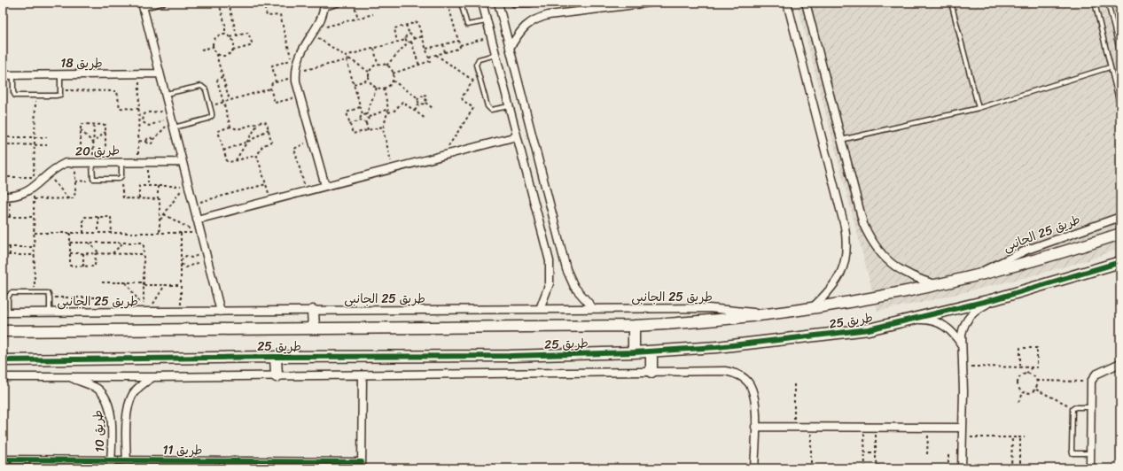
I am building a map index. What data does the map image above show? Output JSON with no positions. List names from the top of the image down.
{
  "streets": {
    "street": [
      "طريق 18",
      "طريق 20",
      "طريق 25 الجانبى",
      "طريق 25",
      "طريق 10",
      "طريق 11"
    ]
  },
  "crossings": [
    ["طريق 25 الجانبى", "طريق 25"],
    ["طريق 10", "طريق 11"]
  ]
}
